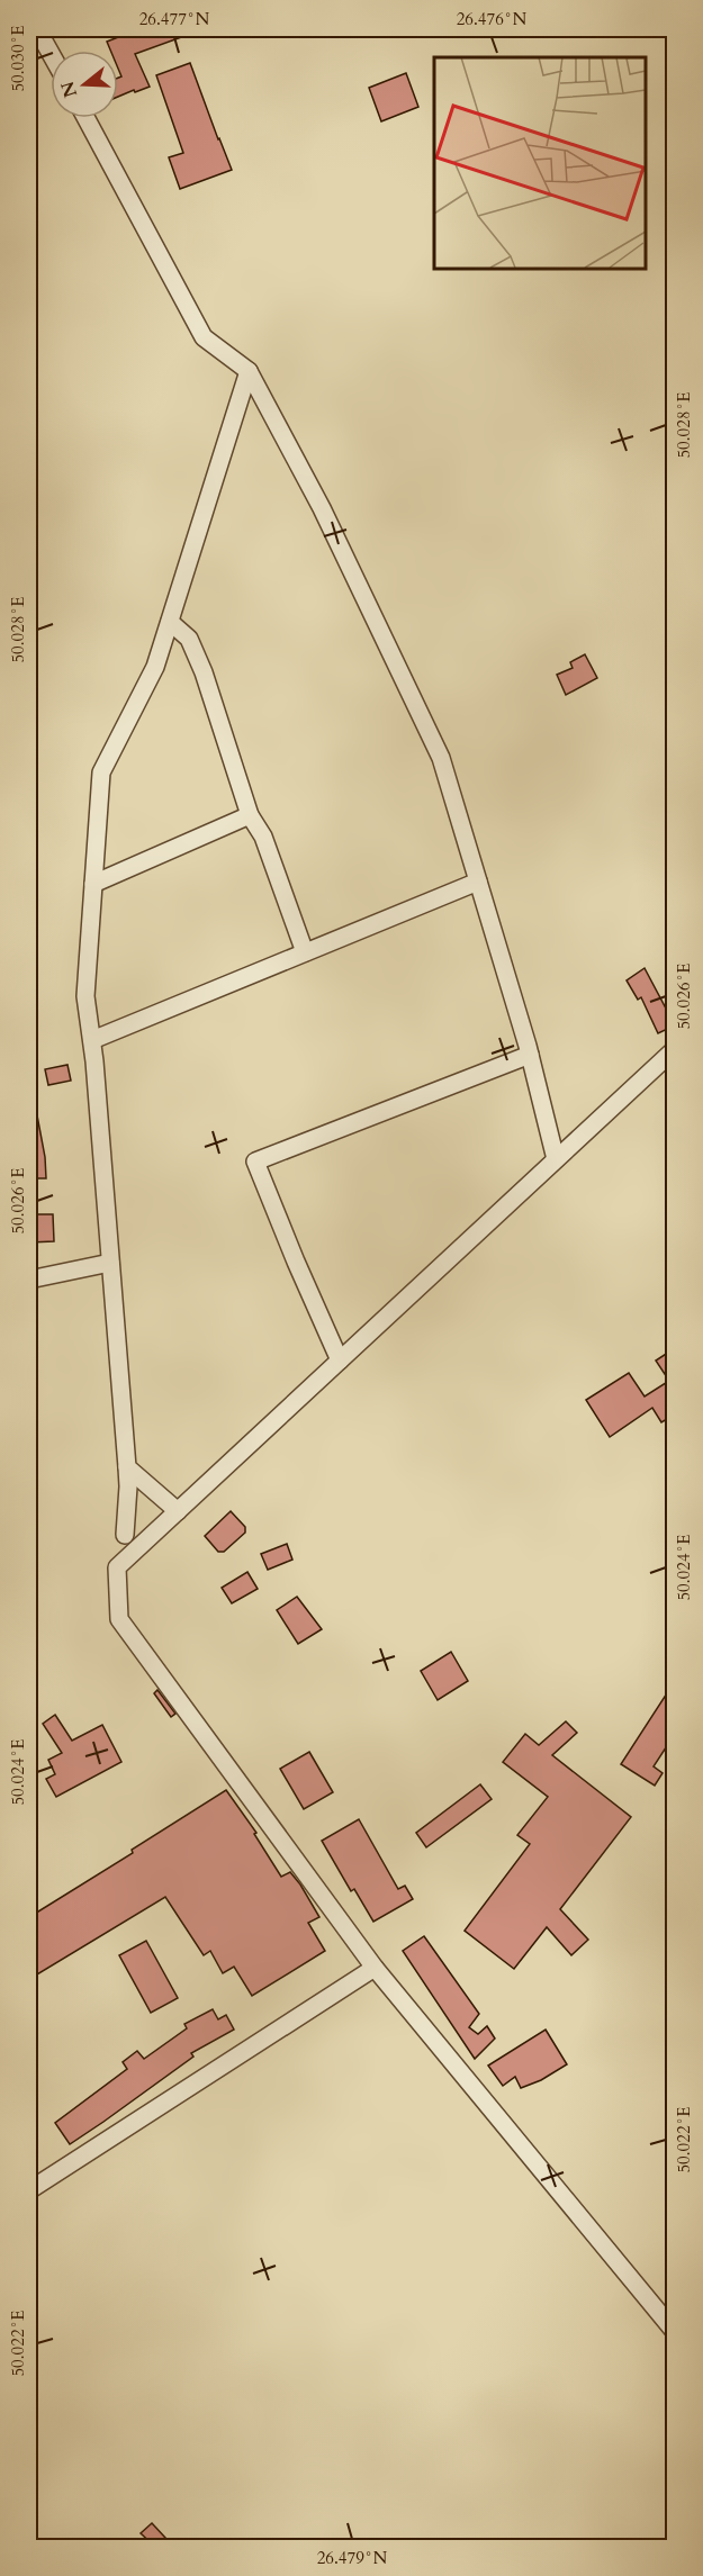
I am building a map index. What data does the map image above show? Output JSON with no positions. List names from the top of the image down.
{
  "north": "left",
  "coordinates": [
    "26.477°N",
    "26.476°N",
    "50.030°E",
    "50.028°E",
    "50.026°E",
    "50.024°E",
    "50.022°E",
    "26.479°N"
  ]
}
